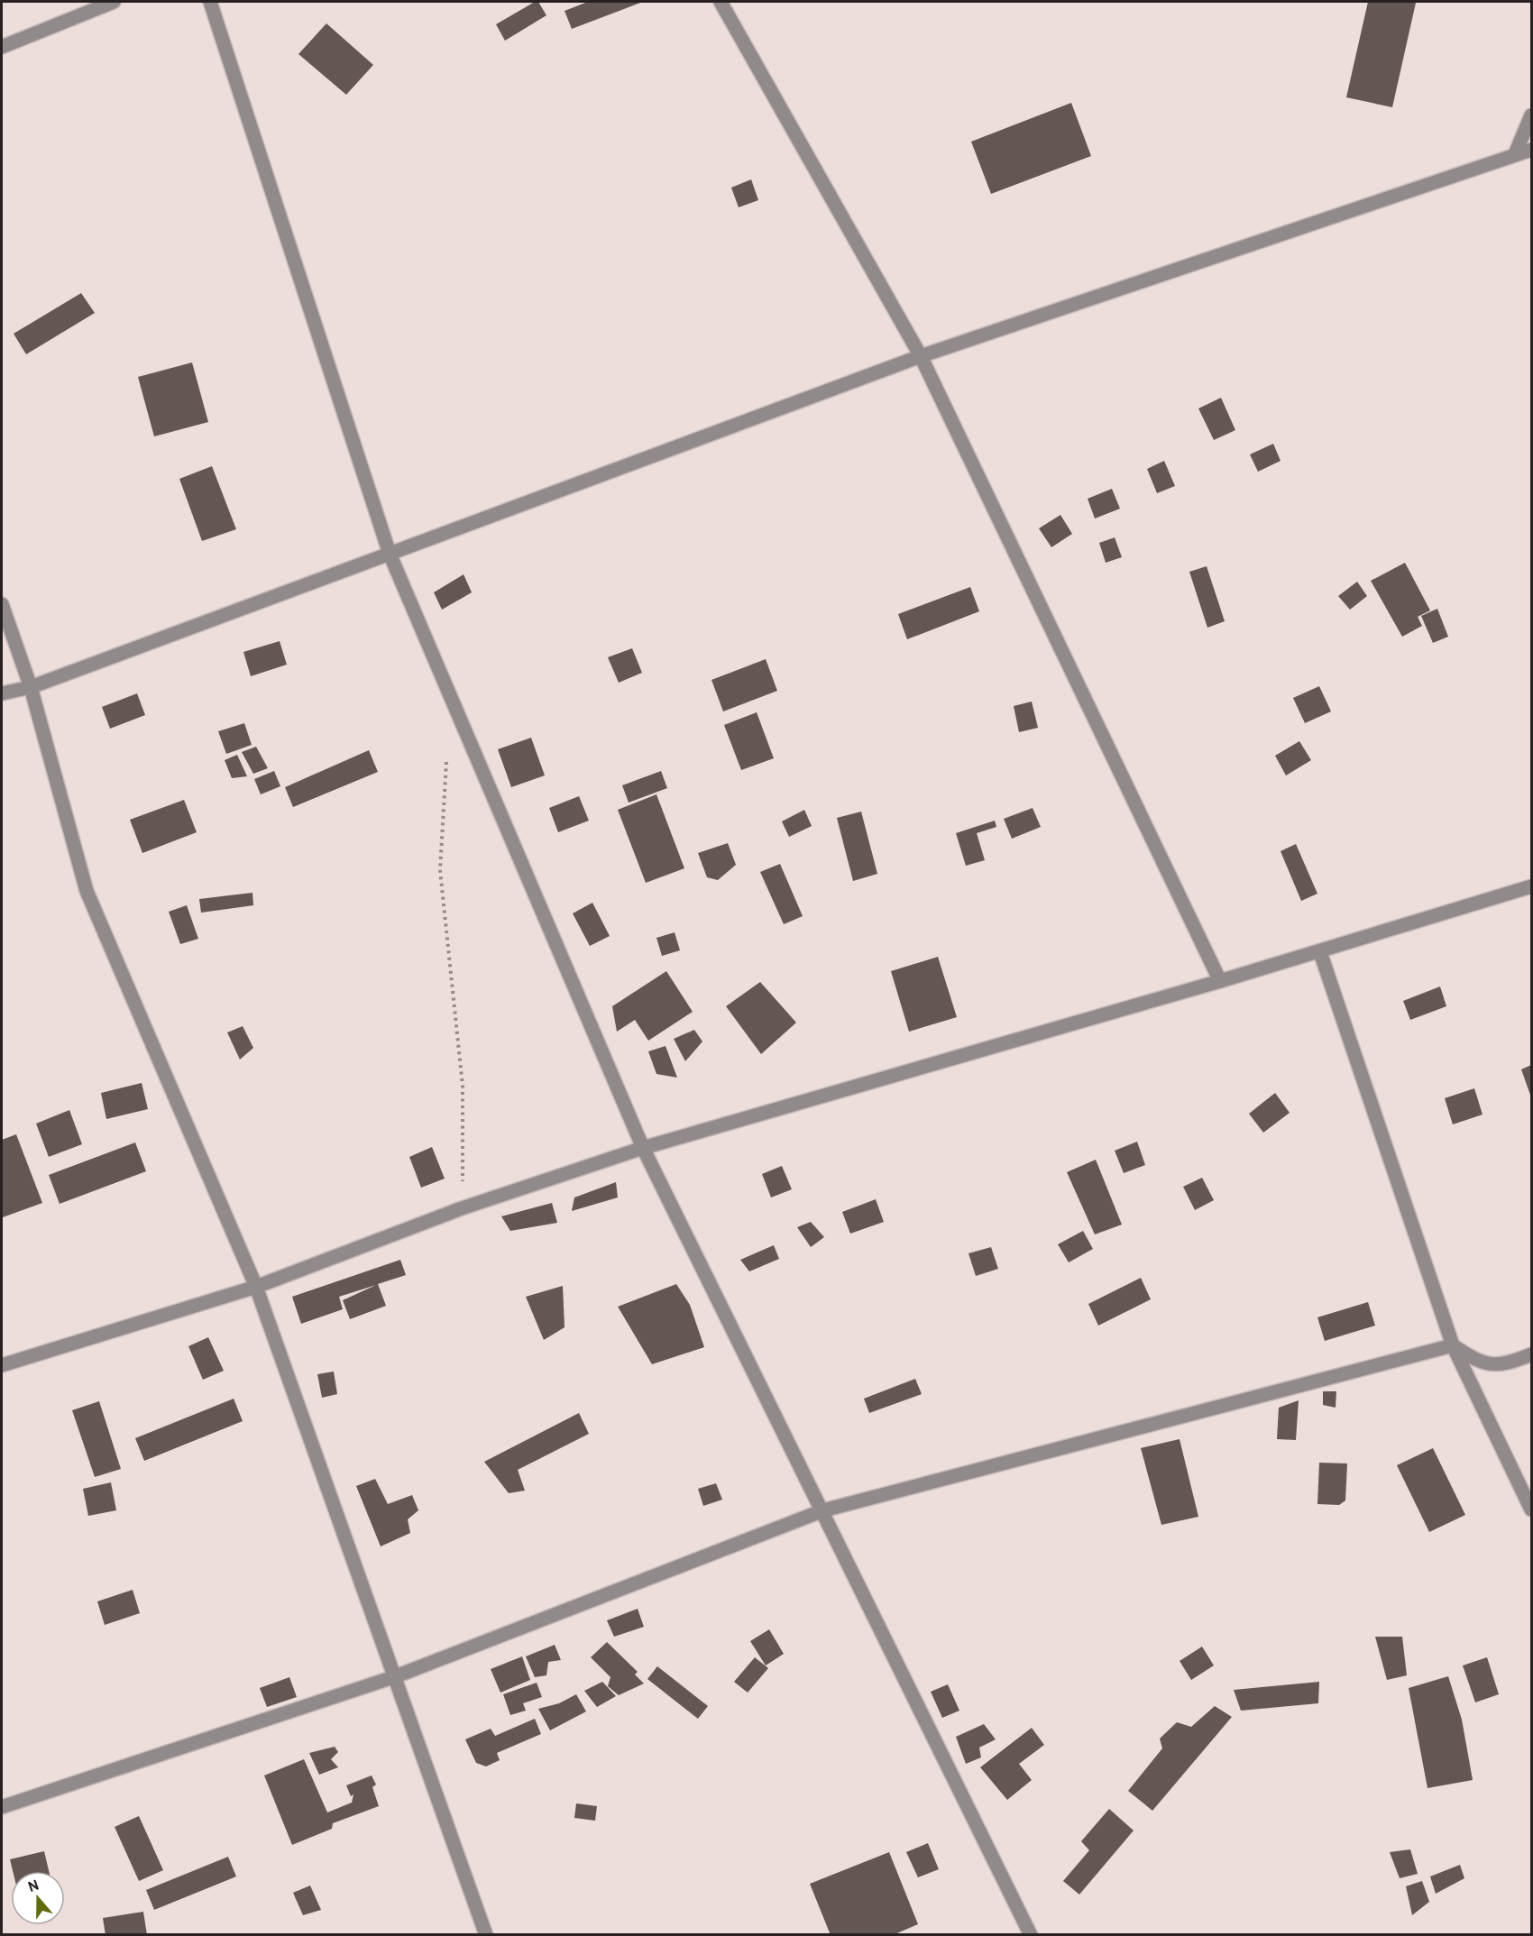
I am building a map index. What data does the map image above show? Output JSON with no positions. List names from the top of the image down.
{
  "north": "top"
}
